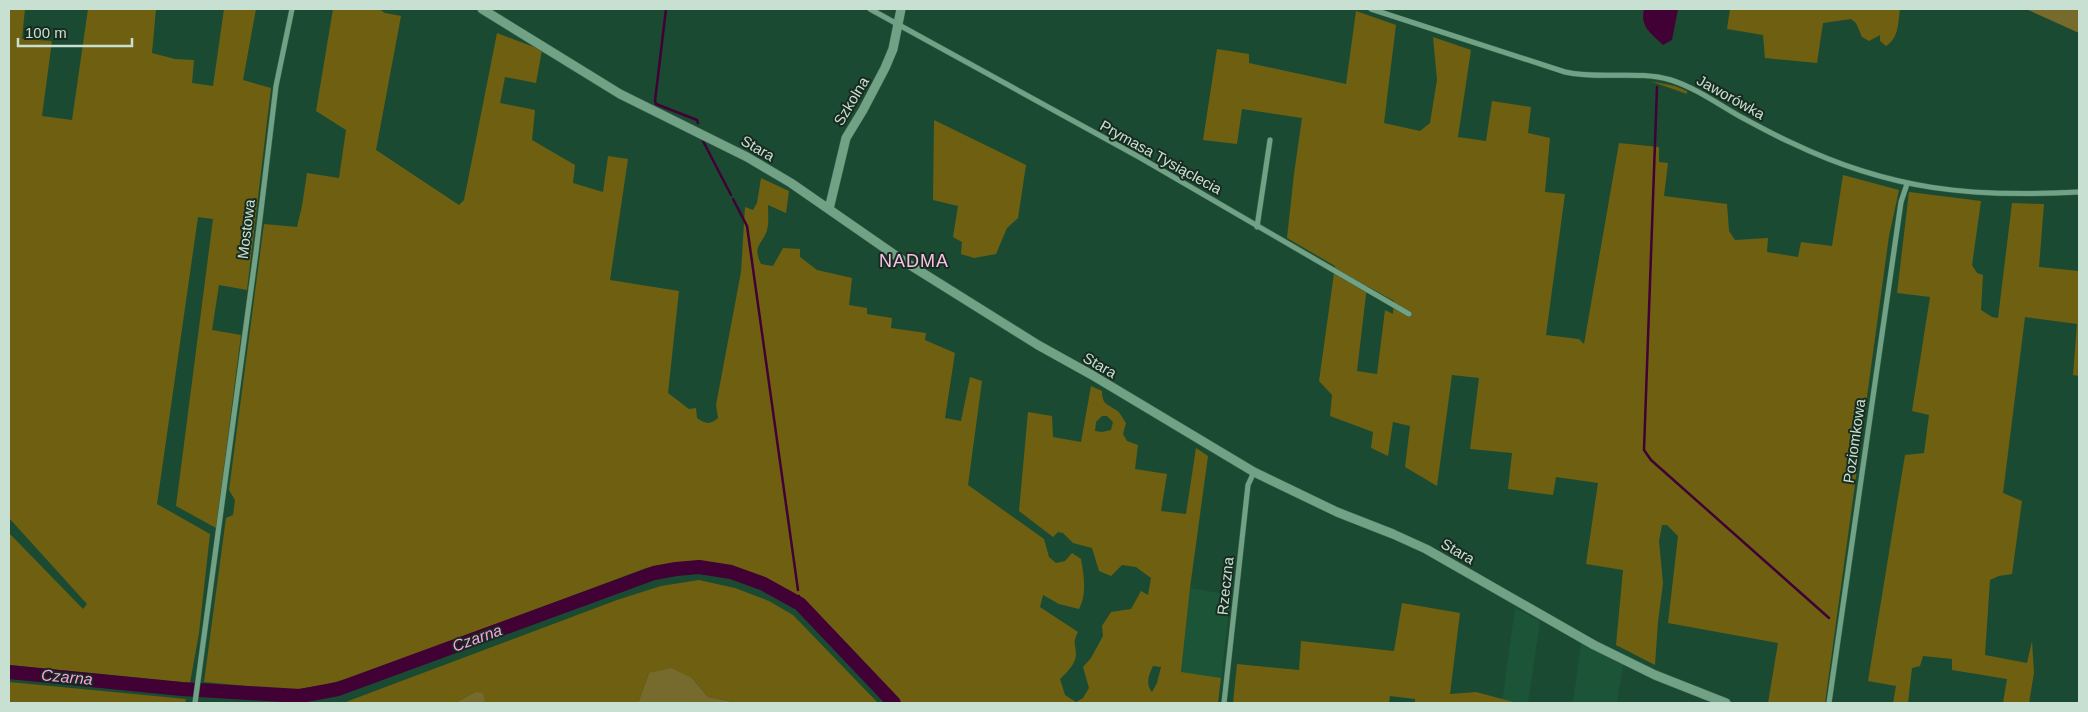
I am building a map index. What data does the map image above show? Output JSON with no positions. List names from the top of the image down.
{
  "streets": {
    "street": [
      "Jaworówka",
      "Szkolna",
      "Stara",
      "Prymasa Tysiąclecia",
      "Mostowa",
      "Poziomkowa",
      "Rzeczna"
    ]
  },
  "crossings": [
    ["Jaworówka", "Poziomkowa"],
    ["Szkolna", "Stara"],
    ["Szkolna", "Prymasa Tysiąclecia"],
    ["Stara", "Rzeczna"]
  ],
  "districts": ["NADMA"],
  "water": ["Czarna"],
  "scale_bar": "100 m"
}
